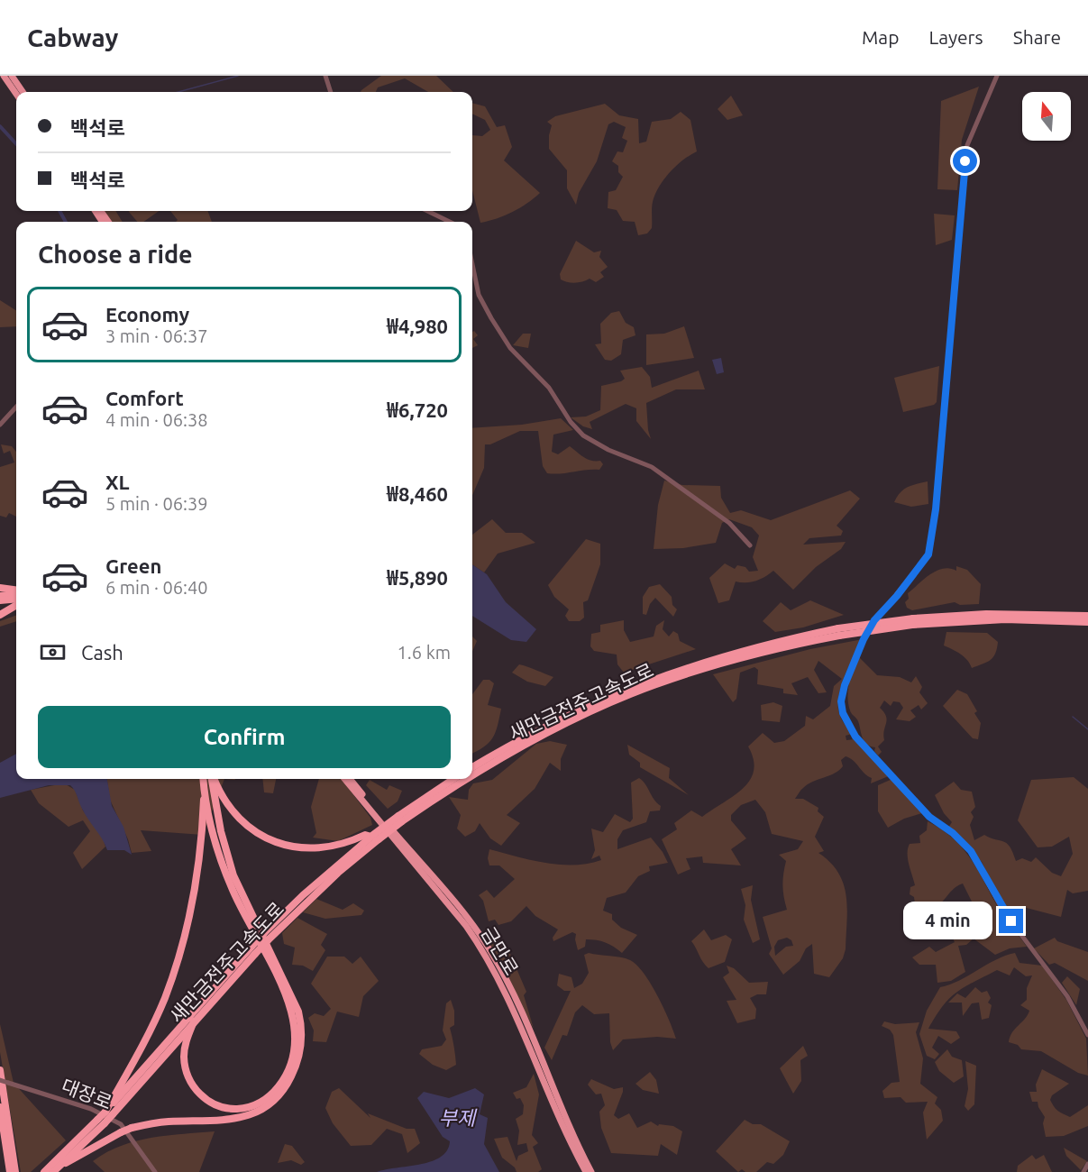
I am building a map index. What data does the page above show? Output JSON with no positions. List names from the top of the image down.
{
  "streets": {
    "highway": ["새만금전주고속도로", "금만로"],
    "street": ["대장로"]
  },
  "water": ["부제"],
  "north": "top",
  "page": {
    "header": "Cabway",
    "nav": ["Map", "Layers", "Share"],
    "banner": ["백석로", "백석로"],
    "heading": "Choose a ride",
    "list": [
      {
        "name": "Economy",
        "note": "3 min · 06:37",
        "value": "₩4,980"
      },
      {
        "name": "Comfort",
        "note": "4 min · 06:38",
        "value": "₩6,720"
      },
      {
        "name": "XL",
        "note": "5 min · 06:39",
        "value": "₩8,460"
      },
      {
        "name": "Green",
        "note": "6 min · 06:40",
        "value": "₩5,890"
      }
    ],
    "pay": ["Cash", "1.6 km"],
    "buttons": "Confirm",
    "bubble": "4 min"
  }
}
